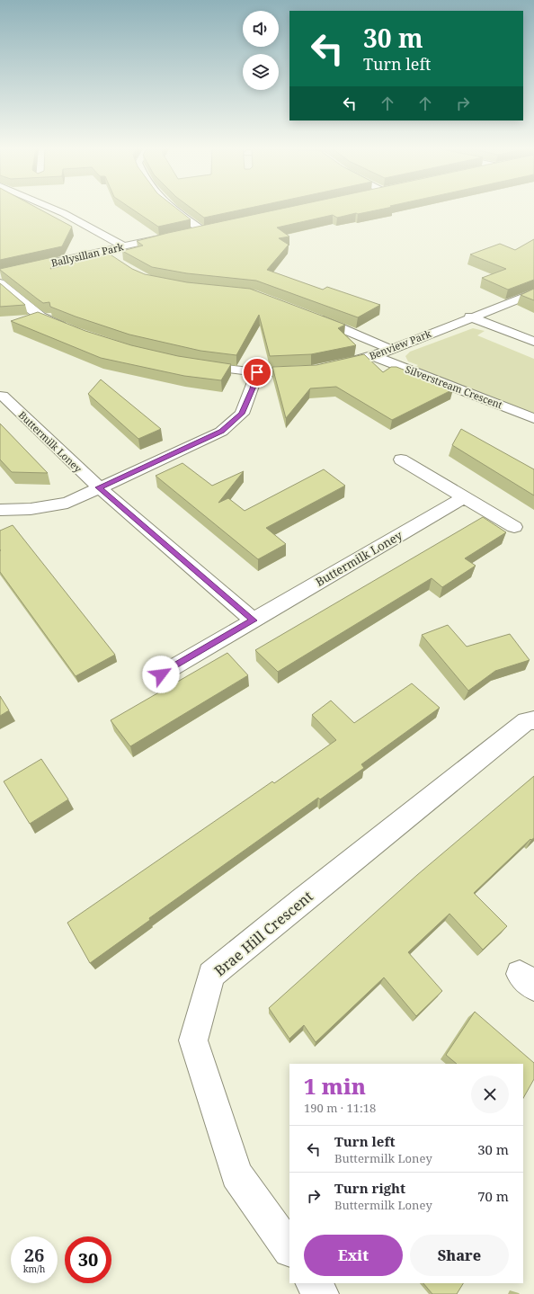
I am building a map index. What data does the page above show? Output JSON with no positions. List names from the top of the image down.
{
  "streets": {
    "street": [
      "Ballysillan Park",
      "Benview Park",
      "Silverstream Crescent",
      "Buttermilk Loney",
      "Brae Hill Crescent"
    ]
  },
  "crossings": [
    ["Benview Park", "Silverstream Crescent"]
  ],
  "page": {
    "turn": ["30 m", "Turn left"],
    "heading": ["1 min", "190 m · 11:18"],
    "list": [
      {
        "name": "Turn left",
        "note": "Buttermilk Loney",
        "value": "30 m"
      },
      {
        "name": "Turn right",
        "note": "Buttermilk Loney",
        "value": "70 m"
      }
    ],
    "buttons": ["Exit", "Share"],
    "speed": "26 km/h",
    "limit": "30"
  }
}
